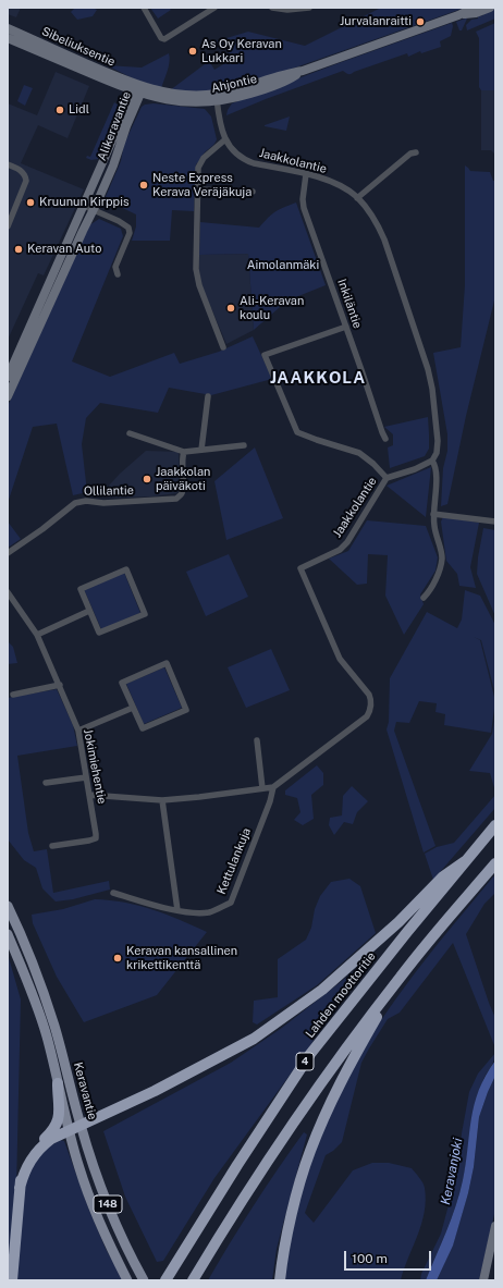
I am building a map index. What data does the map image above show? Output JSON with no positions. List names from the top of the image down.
{
  "streets": {
    "highway": ["Lahden moottoritie", "4"],
    "main road": [
      "Sibeliuksentie",
      "Ahjontie",
      "Alikeravantie",
      "Keravantie",
      "148"
    ],
    "street": [
      "Jaakkolantie",
      "Inkiläntie",
      "Ollilantie",
      "Jokimiehentie",
      "Kettulankuja"
    ]
  },
  "crossings": [
    ["Sibeliuksentie", "Ahjontie"],
    ["Sibeliuksentie", "Alikeravantie"],
    ["Ahjontie", "Alikeravantie"],
    ["Ahjontie", "Jaakkolantie"],
    ["Jaakkolantie", "Inkiläntie"],
    ["Jaakkolantie", "Kettulankuja"]
  ],
  "districts": ["JAAKKOLA"],
  "water": ["Keravanjoki"],
  "parks": ["Aimolanmäki"],
  "places": [
    "Jurvalanraitti",
    "As Oy Keravan Lukkari",
    "Lidl",
    "Neste Express Kerava Veräjäkuja",
    "Kruunun Kirppis",
    "Keravan Auto",
    "Ali-Keravan koulu",
    "Jaakkolan päiväkoti",
    "Keravan kansallinen krikettikenttä"
  ],
  "scale_bar": "100 m"
}
